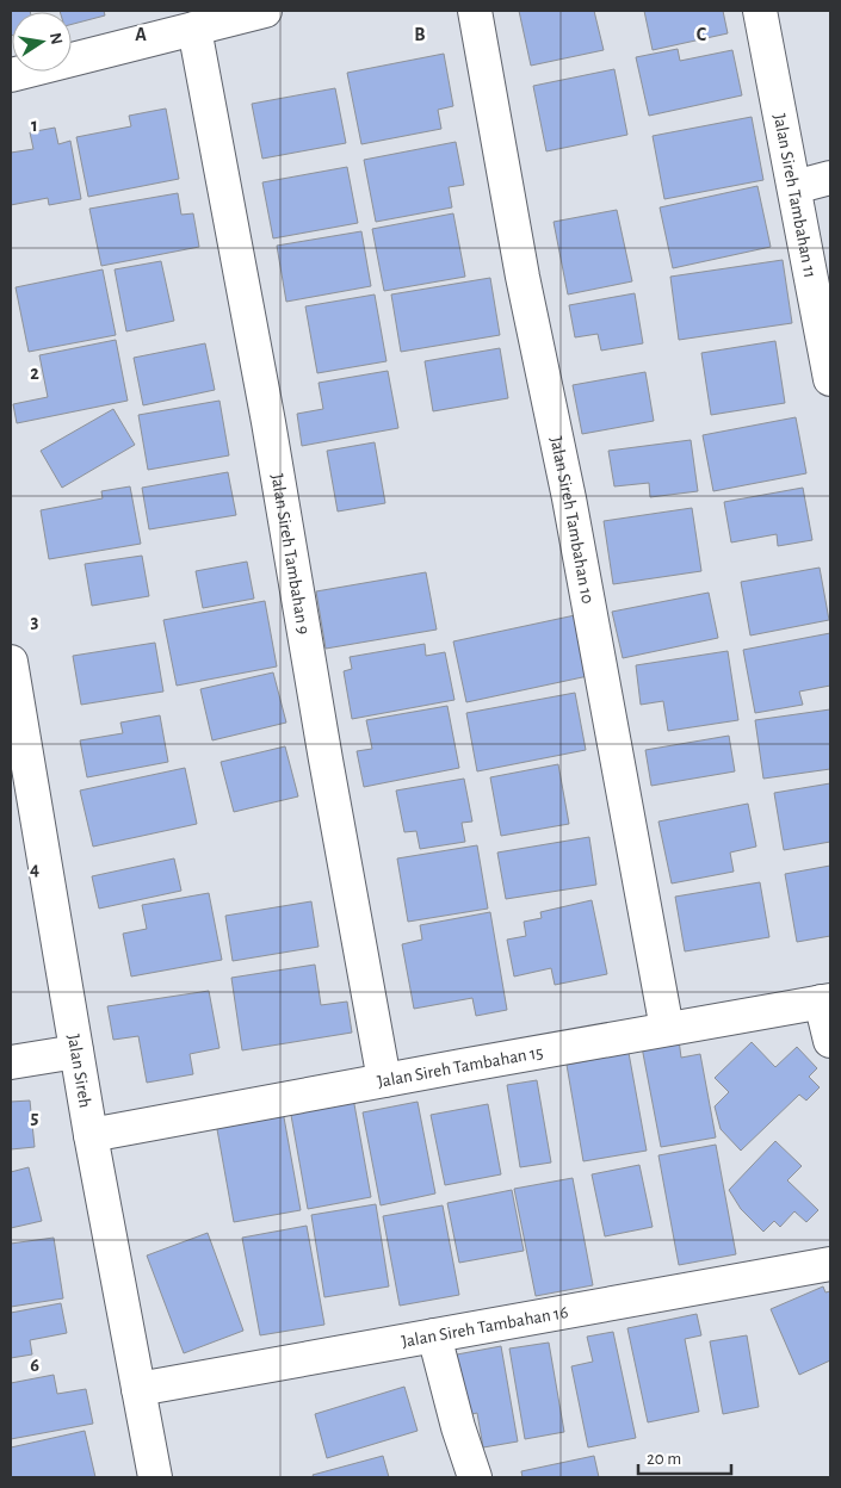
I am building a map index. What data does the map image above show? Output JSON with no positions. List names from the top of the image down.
{
  "streets": {
    "street": [
      "Jalan Sireh Tambahan 11",
      "Jalan Sireh Tambahan 10",
      "Jalan Sireh Tambahan 9",
      "Jalan Sireh Tambahan 15",
      "Jalan Sireh",
      "Jalan Sireh Tambahan 16"
    ]
  },
  "crossings": [
    ["Jalan Sireh Tambahan 10", "Jalan Sireh Tambahan 15"],
    ["Jalan Sireh Tambahan 9", "Jalan Sireh Tambahan 15"],
    ["Jalan Sireh Tambahan 15", "Jalan Sireh"],
    ["Jalan Sireh", "Jalan Sireh Tambahan 16"]
  ],
  "scale_bar": "20 m",
  "north": "right",
  "grid": {
    "columns": ["A", "B", "C"],
    "rows": [
      "1",
      "2",
      "3",
      "4",
      "5",
      "6"
    ]
  }
}
